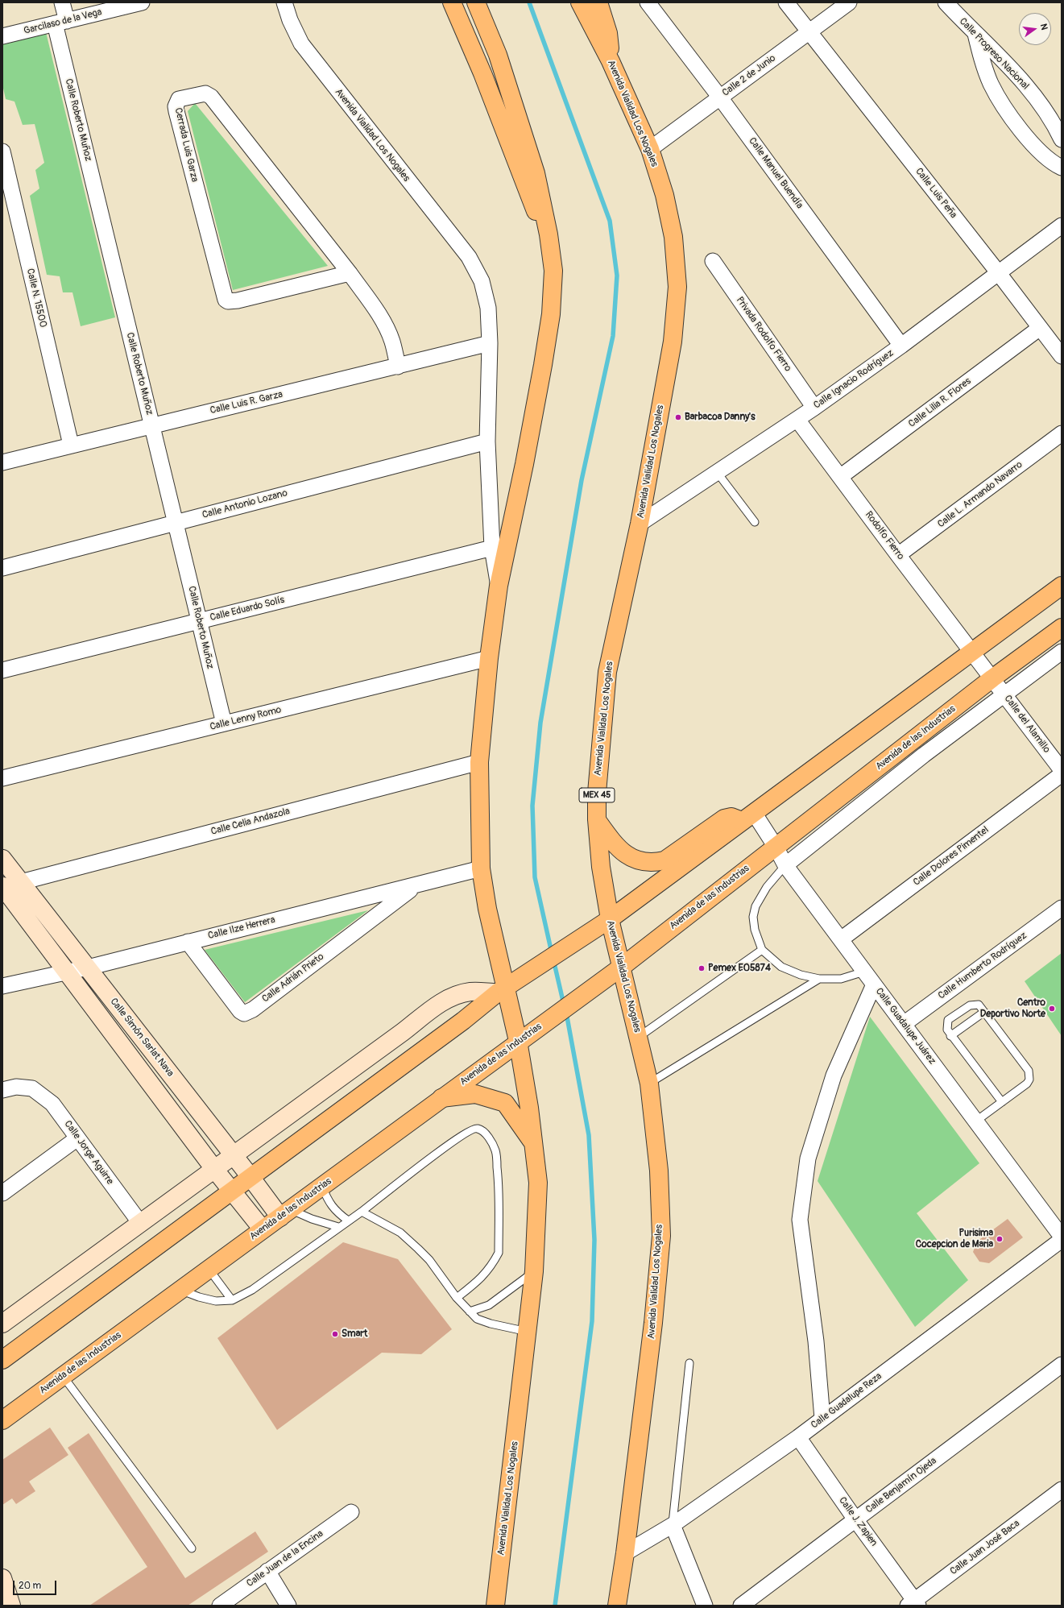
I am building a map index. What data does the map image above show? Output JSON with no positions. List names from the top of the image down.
{
  "streets": {
    "main road": ["Avenida Vialidad Los Nogales", "Avenida de las Industrias", "MEX 45"],
    "street": [
      "Garcilaso de la Vega",
      "Calle Progreso Nacional",
      "Calle 2 de Junio",
      "Calle Roberto Muñoz",
      "Cerrada Luis Garza",
      "Calle Manuel Buendía",
      "Calle Luis Peña",
      "Calle N. 15500",
      "Privada Rodolfo Fierro",
      "Calle Ignacio Rodríguez",
      "Calle Luis R. Garza",
      "Calle Lilia R. Flores",
      "Calle L. Armando Navarro",
      "Calle Antonio Lozano",
      "Rodolfo Fierro",
      "Calle Eduardo Solís",
      "Calle Lenny Romo",
      "Calle del Alamillo",
      "Calle Celia Andazola",
      "Calle Dolores Pimentel",
      "Calle Ilze Herrera",
      "Calle Humberto Rodríguez",
      "Calle Adrián Prieto",
      "Calle Guadalupe Juárez",
      "Calle Simón Sarlat Nava",
      "Calle Jorge Aguirre",
      "Calle Guadalupe Reza",
      "Calle Benjamín Ojeda",
      "Calle J. Zapien",
      "Calle Juan José Baca",
      "Calle Juan de la Encina"
    ]
  },
  "crossings": [
    ["Garcilaso de la Vega", "Calle Roberto Muñoz"],
    ["Calle 2 de Junio", "Avenida Vialidad Los Nogales"],
    ["Calle 2 de Junio", "Calle Manuel Buendía"],
    ["Calle 2 de Junio", "Calle Luis Peña"],
    ["Avenida Vialidad Los Nogales", "Calle Ignacio Rodríguez"],
    ["Avenida Vialidad Los Nogales", "Calle Luis R. Garza"],
    ["Avenida Vialidad Los Nogales", "Calle Antonio Lozano"],
    ["Avenida Vialidad Los Nogales", "Calle Eduardo Solís"],
    ["Avenida Vialidad Los Nogales", "Calle Lenny Romo"],
    ["Avenida Vialidad Los Nogales", "Avenida de las Industrias"],
    ["Avenida Vialidad Los Nogales", "Calle Celia Andazola"],
    ["Avenida Vialidad Los Nogales", "Calle Ilze Herrera"],
    ["Avenida Vialidad Los Nogales", "Calle Guadalupe Reza"],
    ["Calle Roberto Muñoz", "Calle Luis R. Garza"],
    ["Calle Roberto Muñoz", "Calle Antonio Lozano"],
    ["Calle Roberto Muñoz", "Calle Eduardo Solís"],
    ["Calle Roberto Muñoz", "Calle Lenny Romo"],
    ["Cerrada Luis Garza", "Calle Luis R. Garza"],
    ["Calle Manuel Buendía", "Calle Ignacio Rodríguez"],
    ["Calle Luis Peña", "Calle Ignacio Rodríguez"],
    ["Calle Luis Peña", "Calle Lilia R. Flores"],
    ["Calle N. 15500", "Calle Luis R. Garza"],
    ["Privada Rodolfo Fierro", "Calle Ignacio Rodríguez"],
    ["Calle Ignacio Rodríguez", "Rodolfo Fierro"],
    ["Calle Lilia R. Flores", "Rodolfo Fierro"],
    ["Calle L. Armando Navarro", "Rodolfo Fierro"],
    ["Calle del Alamillo", "Avenida de las Industrias"],
    ["Avenida de las Industrias", "Calle Guadalupe Juárez"],
    ["Avenida de las Industrias", "Calle Simón Sarlat Nava"],
    ["Calle Celia Andazola", "Calle Simón Sarlat Nava"],
    ["Calle Dolores Pimentel", "Calle Guadalupe Juárez"],
    ["Calle Ilze Herrera", "Calle Adrián Prieto"],
    ["Calle Ilze Herrera", "Calle Simón Sarlat Nava"],
    ["Calle Humberto Rodríguez", "Calle Guadalupe Juárez"],
    ["Calle Guadalupe Reza", "Calle J. Zapien"],
    ["Calle Benjamín Ojeda", "Calle J. Zapien"],
    ["Calle J. Zapien", "Calle Juan José Baca"]
  ],
  "places": [
    "Barbacoa Danny's",
    "Pemex E05874",
    "Centro Deportivo Norte",
    "Purisima Cocepcion de Maria",
    "Smart"
  ],
  "scale_bar": "20 m",
  "north": "right"
}
